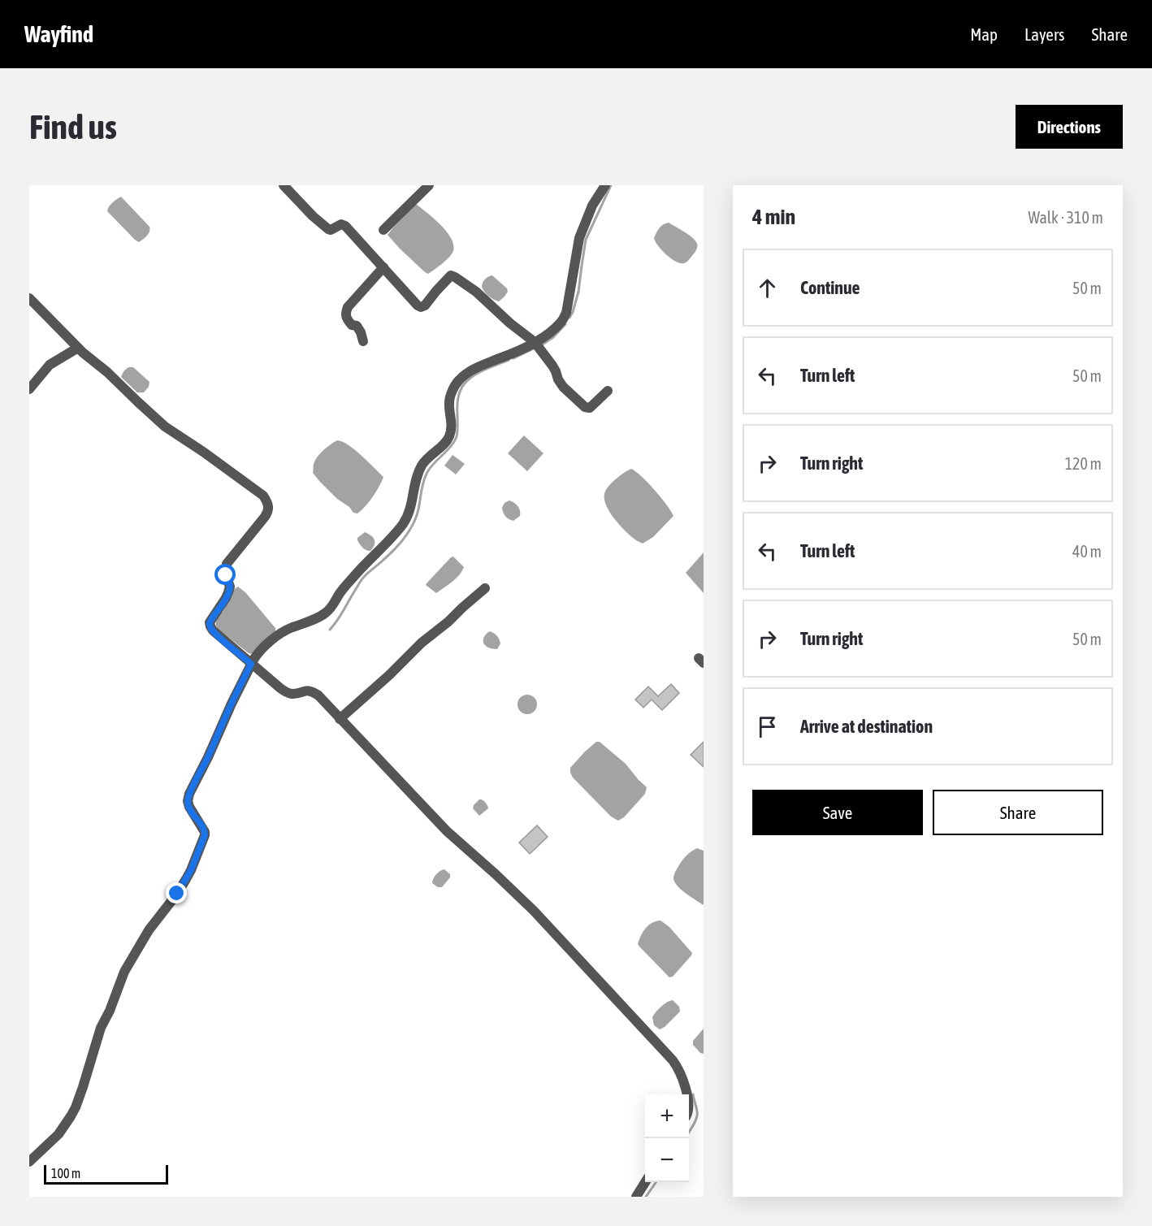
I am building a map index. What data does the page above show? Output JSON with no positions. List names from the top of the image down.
{
  "scale_bar": "100 m",
  "page": {
    "header": "Wayfind",
    "nav": ["Map", "Layers", "Share"],
    "buttons": [
      "Directions",
      ["Save", "Share"]
    ],
    "title": "Find us",
    "heading": ["4 min", "Walk · 310 m"],
    "list": [
      ["Continue", "50 m"],
      ["Turn left", "50 m"],
      ["Turn right", "120 m"],
      ["Turn left", "40 m"],
      ["Turn right", "50 m"],
      "Arrive at destination"
    ],
    "map_buttons": ["+", "−"],
    "scale": "100 m"
  }
}
